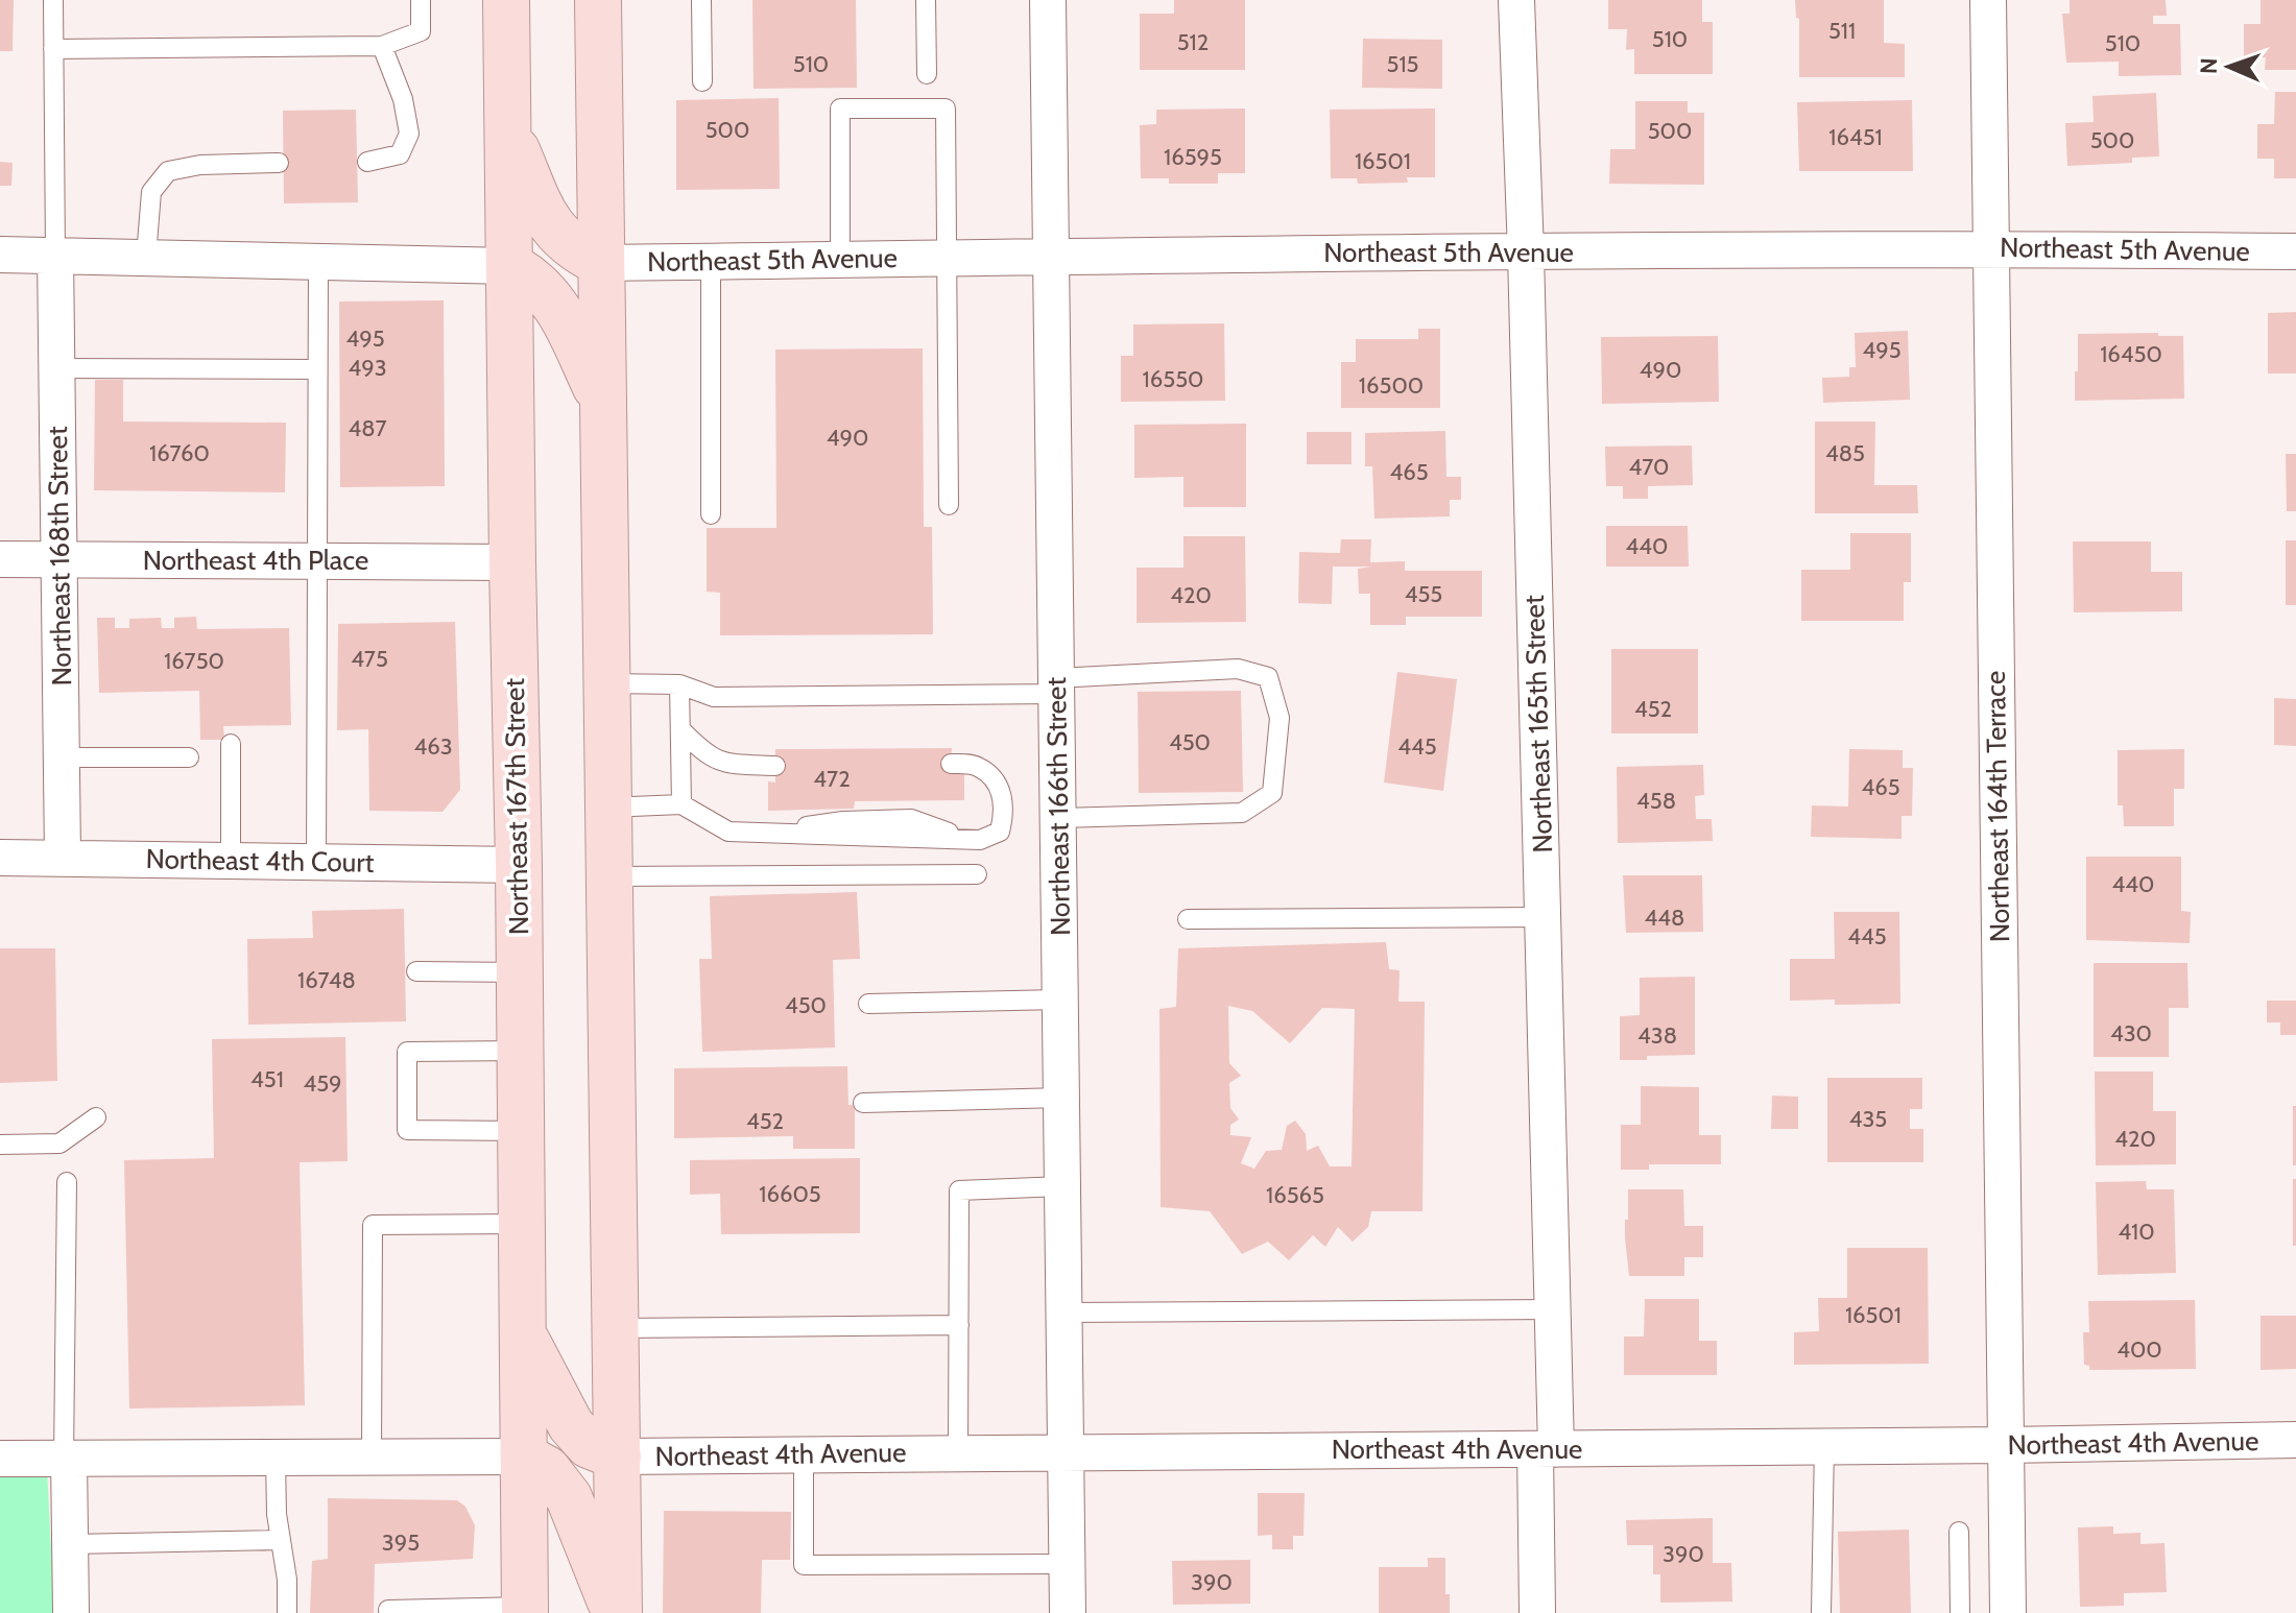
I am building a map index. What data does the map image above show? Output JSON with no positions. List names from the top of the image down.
{
  "streets": {
    "main road": ["Northeast 167th Street"],
    "street": [
      "Northeast 5th Avenue",
      "Northeast 168th Street",
      "Northeast 4th Place",
      "Northeast 165th Street",
      "Northeast 166th Street",
      "Northeast 164th Terrace",
      "Northeast 4th Court",
      "Northeast 4th Avenue"
    ]
  },
  "crossings": [
    ["Northeast 5th Avenue", "Northeast 165th Street"],
    ["Northeast 5th Avenue", "Northeast 166th Street"],
    ["Northeast 5th Avenue", "Northeast 164th Terrace"],
    ["Northeast 168th Street", "Northeast 4th Place"],
    ["Northeast 168th Street", "Northeast 4th Court"],
    ["Northeast 4th Place", "Northeast 167th Street"],
    ["Northeast 165th Street", "Northeast 4th Avenue"],
    ["Northeast 167th Street", "Northeast 4th Court"],
    ["Northeast 166th Street", "Northeast 4th Avenue"],
    ["Northeast 164th Terrace", "Northeast 4th Avenue"]
  ],
  "house_numbers": [
    "511",
    "510",
    "512",
    "510",
    "510",
    "515",
    "500",
    "500",
    "16451",
    "500",
    "16595",
    "16501",
    "495",
    "495",
    "16450",
    "493",
    "490",
    "16550",
    "16500",
    "487",
    "490",
    "16760",
    "485",
    "470",
    "465",
    "440",
    "455",
    "420",
    "475",
    "16750",
    "452",
    "450",
    "463",
    "445",
    "472",
    "465",
    "458",
    "440",
    "448",
    "445",
    "16748",
    "450",
    "430",
    "438",
    "451",
    "459",
    "435",
    "452",
    "420",
    "16605",
    "16565",
    "410",
    "16501",
    "400",
    "395",
    "390",
    "390"
  ],
  "north": "left"
}
